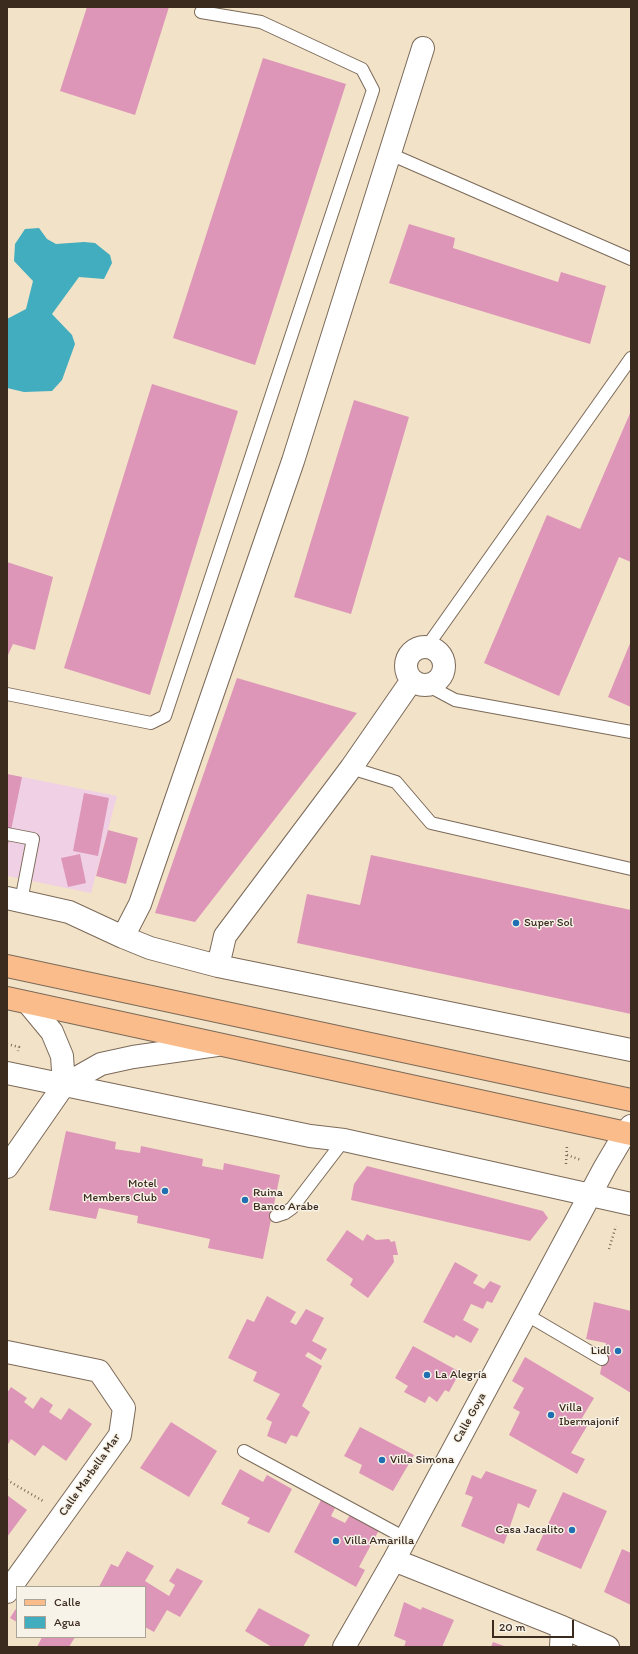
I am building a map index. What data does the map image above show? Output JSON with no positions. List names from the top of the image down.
{
  "streets": {
    "street": ["Calle Goya", "Calle Marbella Mar"]
  },
  "places": [
    "Super Sol",
    "Motel Members Club",
    "Ruina Banco Arabe",
    "Lidl",
    "La Alegría",
    "Villa Ibermajonif",
    "Villa Simona",
    "Casa Jacalito",
    "Villa Amarilla"
  ],
  "legend": ["Calle", "Agua"],
  "scale_bar": "20 m"
}
